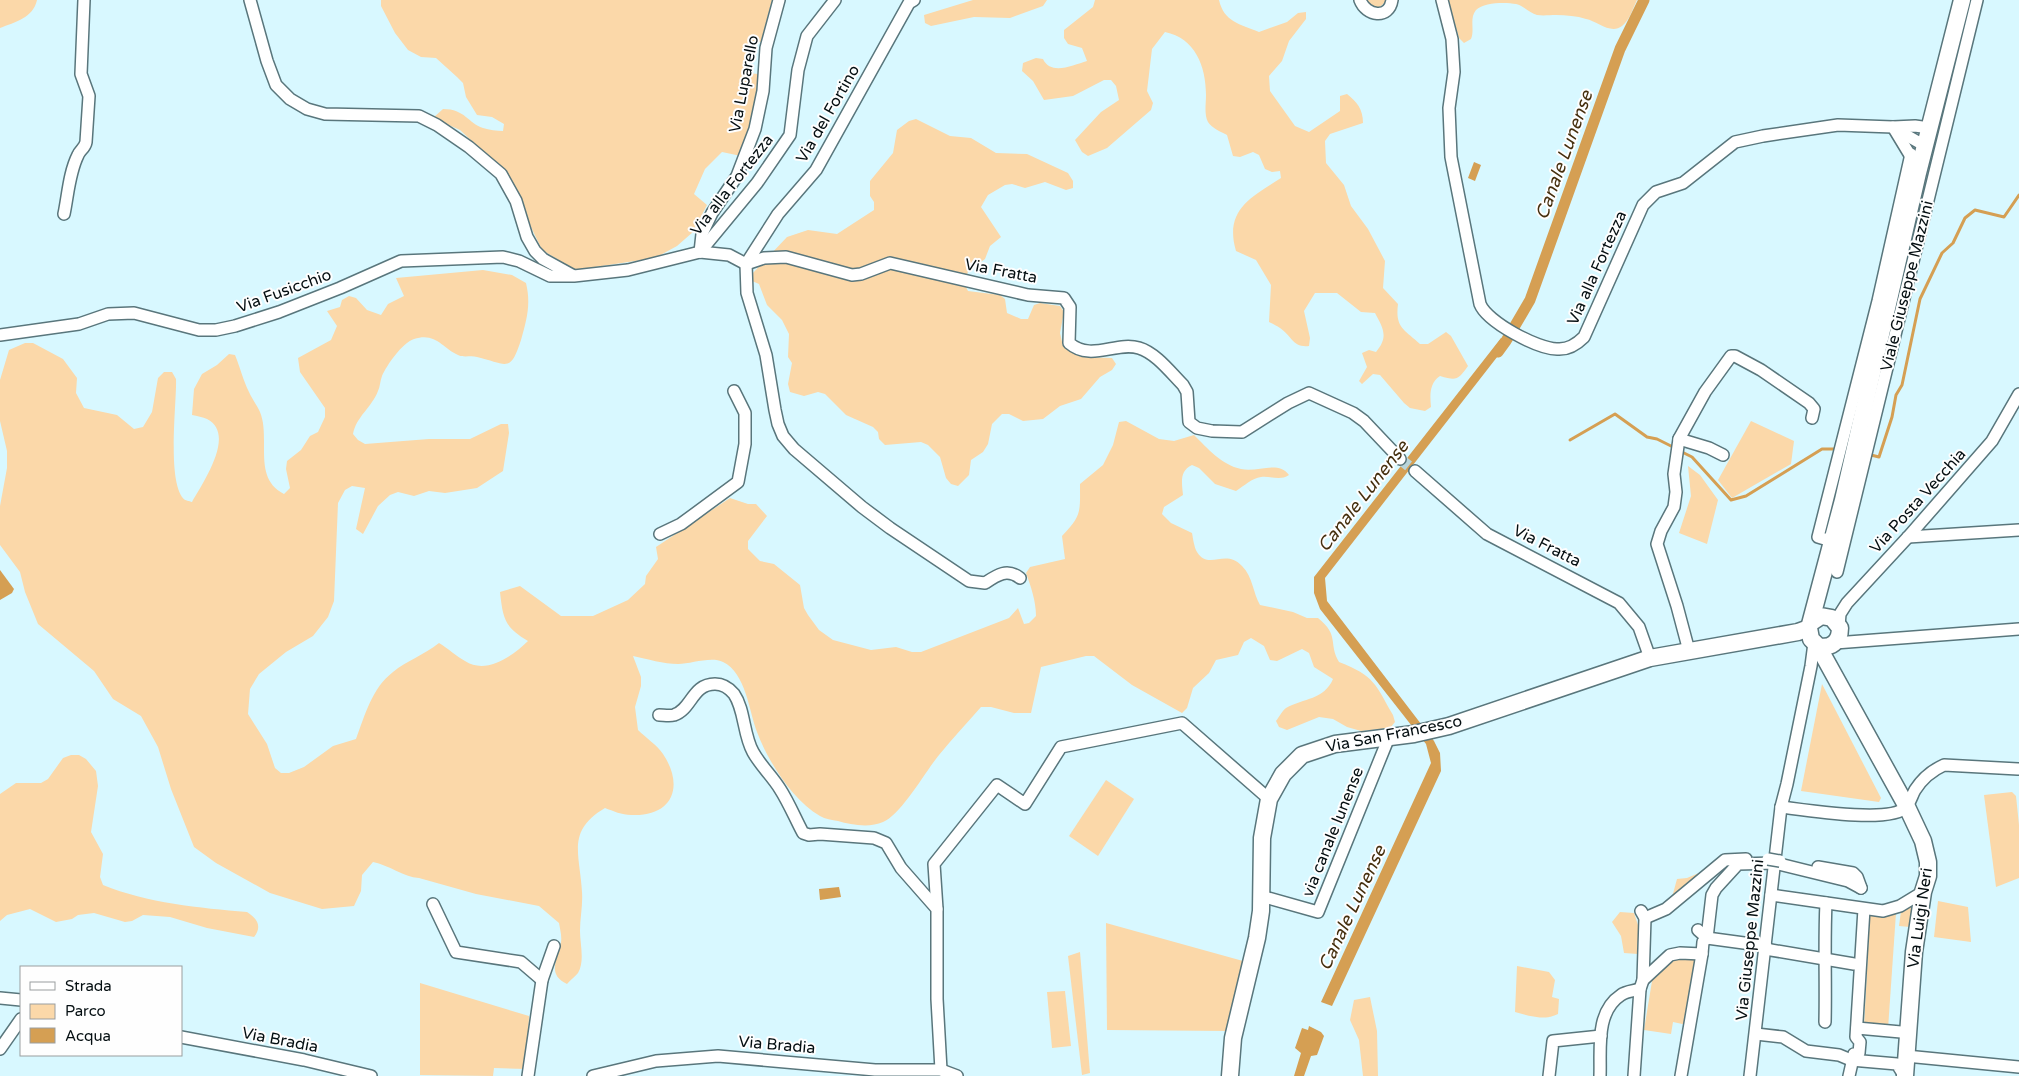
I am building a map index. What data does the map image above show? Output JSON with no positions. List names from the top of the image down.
{
  "streets": {
    "main road": ["Viale Giuseppe Mazzini", "Via San Francesco", "Via Luigi Neri"],
    "street": [
      "Via Luparello",
      "Via del Fortino",
      "Via alla Fortezza",
      "Via Fratta",
      "Via Fusicchio",
      "Via Posta Vecchia",
      "via canale lunense",
      "Via Giuseppe Mazzini",
      "Via Bradia"
    ]
  },
  "crossings": [
    ["Via Luparello", "Via alla Fortezza"],
    ["Via Luparello", "Via Fusicchio"],
    ["Via del Fortino", "Via Fratta"],
    ["Via del Fortino", "Via Fusicchio"],
    ["Via alla Fortezza", "Viale Giuseppe Mazzini"],
    ["Via alla Fortezza", "Via Fusicchio"],
    ["Via Fratta", "Via Fusicchio"],
    ["Via Fratta", "Via San Francesco"],
    ["Viale Giuseppe Mazzini", "Via Posta Vecchia"],
    ["Viale Giuseppe Mazzini", "Via San Francesco"],
    ["Viale Giuseppe Mazzini", "Via Luigi Neri"],
    ["Viale Giuseppe Mazzini", "Via Giuseppe Mazzini"],
    ["Via Posta Vecchia", "Via San Francesco"],
    ["Via Posta Vecchia", "Via Luigi Neri"],
    ["Via San Francesco", "via canale lunense"],
    ["Via San Francesco", "Via Luigi Neri"]
  ],
  "water": ["Canale Lunense"],
  "legend": ["Strada", "Parco", "Acqua"]
}
